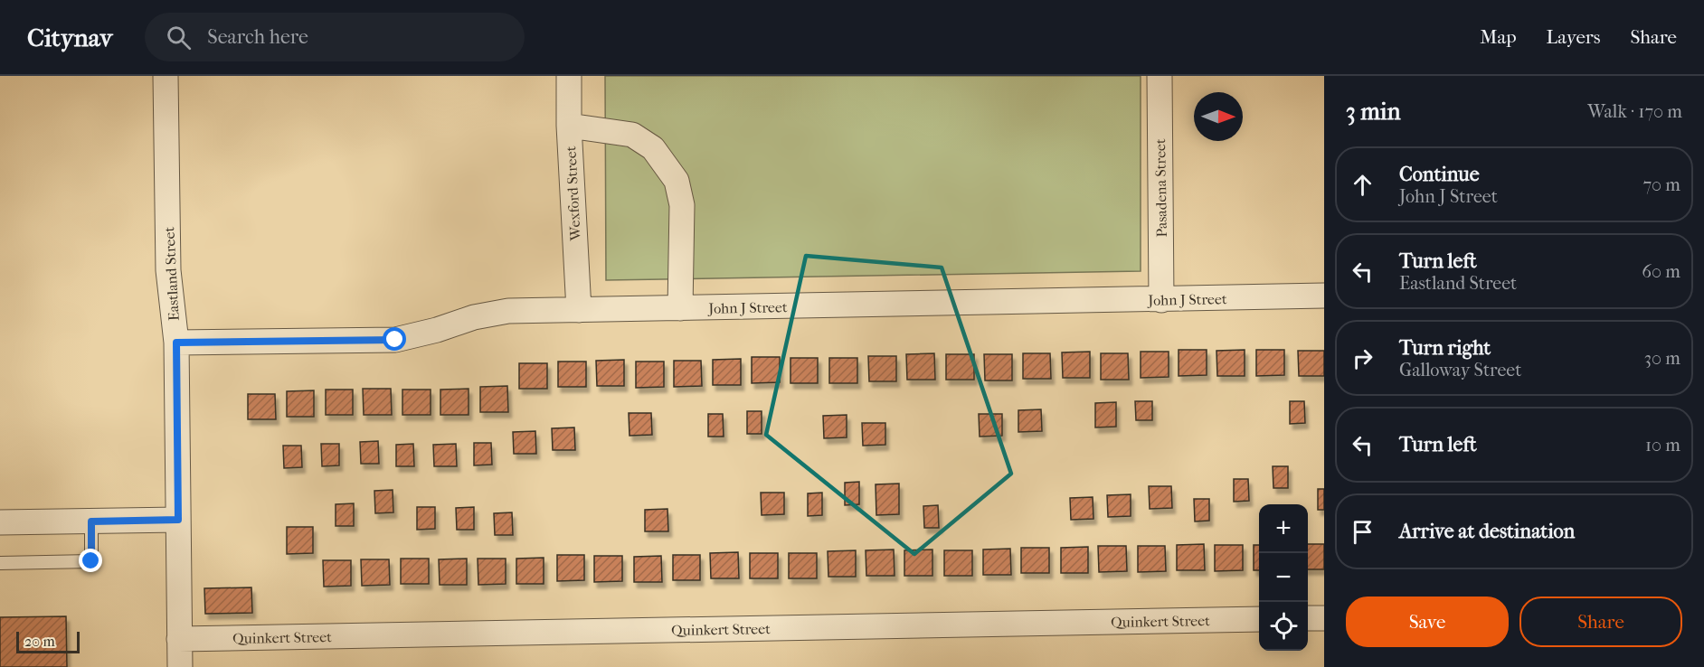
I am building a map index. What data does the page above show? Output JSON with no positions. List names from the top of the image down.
{
  "streets": {
    "street": [
      "Pasadena Street",
      "Wexford Street",
      "Eastland Street",
      "John J Street",
      "Quinkert Street"
    ]
  },
  "crossings": [
    ["Pasadena Street", "John J Street"],
    ["Wexford Street", "John J Street"],
    ["Eastland Street", "John J Street"],
    ["Eastland Street", "Quinkert Street"]
  ],
  "scale_bar": "20 m",
  "north": "right",
  "page": {
    "header": "Citynav",
    "search": "Search here",
    "nav": ["Map", "Layers", "Share"],
    "heading": ["3 min", "Walk · 170 m"],
    "list": [
      ["Continue", "John J Street", "70 m"],
      ["Turn left", "Eastland Street", "60 m"],
      ["Turn right", "Galloway Street", "30 m"],
      ["Turn left", "10 m"],
      "Arrive at destination"
    ],
    "map_buttons": ["+", "−"],
    "buttons": ["Save", "Share"],
    "scale": "20 m"
  }
}
